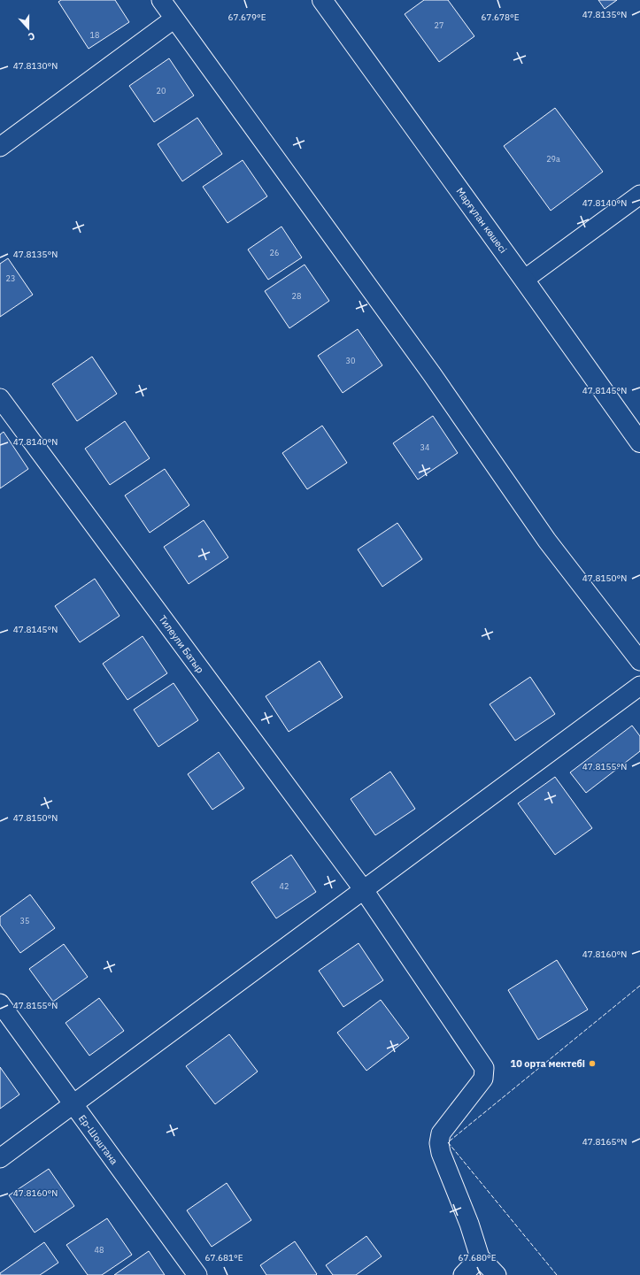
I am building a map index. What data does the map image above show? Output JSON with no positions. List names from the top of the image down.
{
  "streets": {
    "main road": ["Марғұлан көшесі"],
    "street": ["Тилеули Батыр", "Ер-Шоштана"]
  },
  "places": ["10 орта мектебі"],
  "house_numbers": [
    "27",
    "18",
    "20",
    "29а",
    "26",
    "23",
    "28",
    "30",
    "34",
    "42",
    "35",
    "48"
  ],
  "north": "bottom",
  "coordinates": [
    "47.8135°N",
    "67.679°E",
    "67.678°E",
    "47.8130°N",
    "47.8140°N",
    "47.8145°N",
    "47.8150°N",
    "47.8155°N",
    "47.8160°N",
    "47.8165°N",
    "67.681°E",
    "67.680°E"
  ]
}
